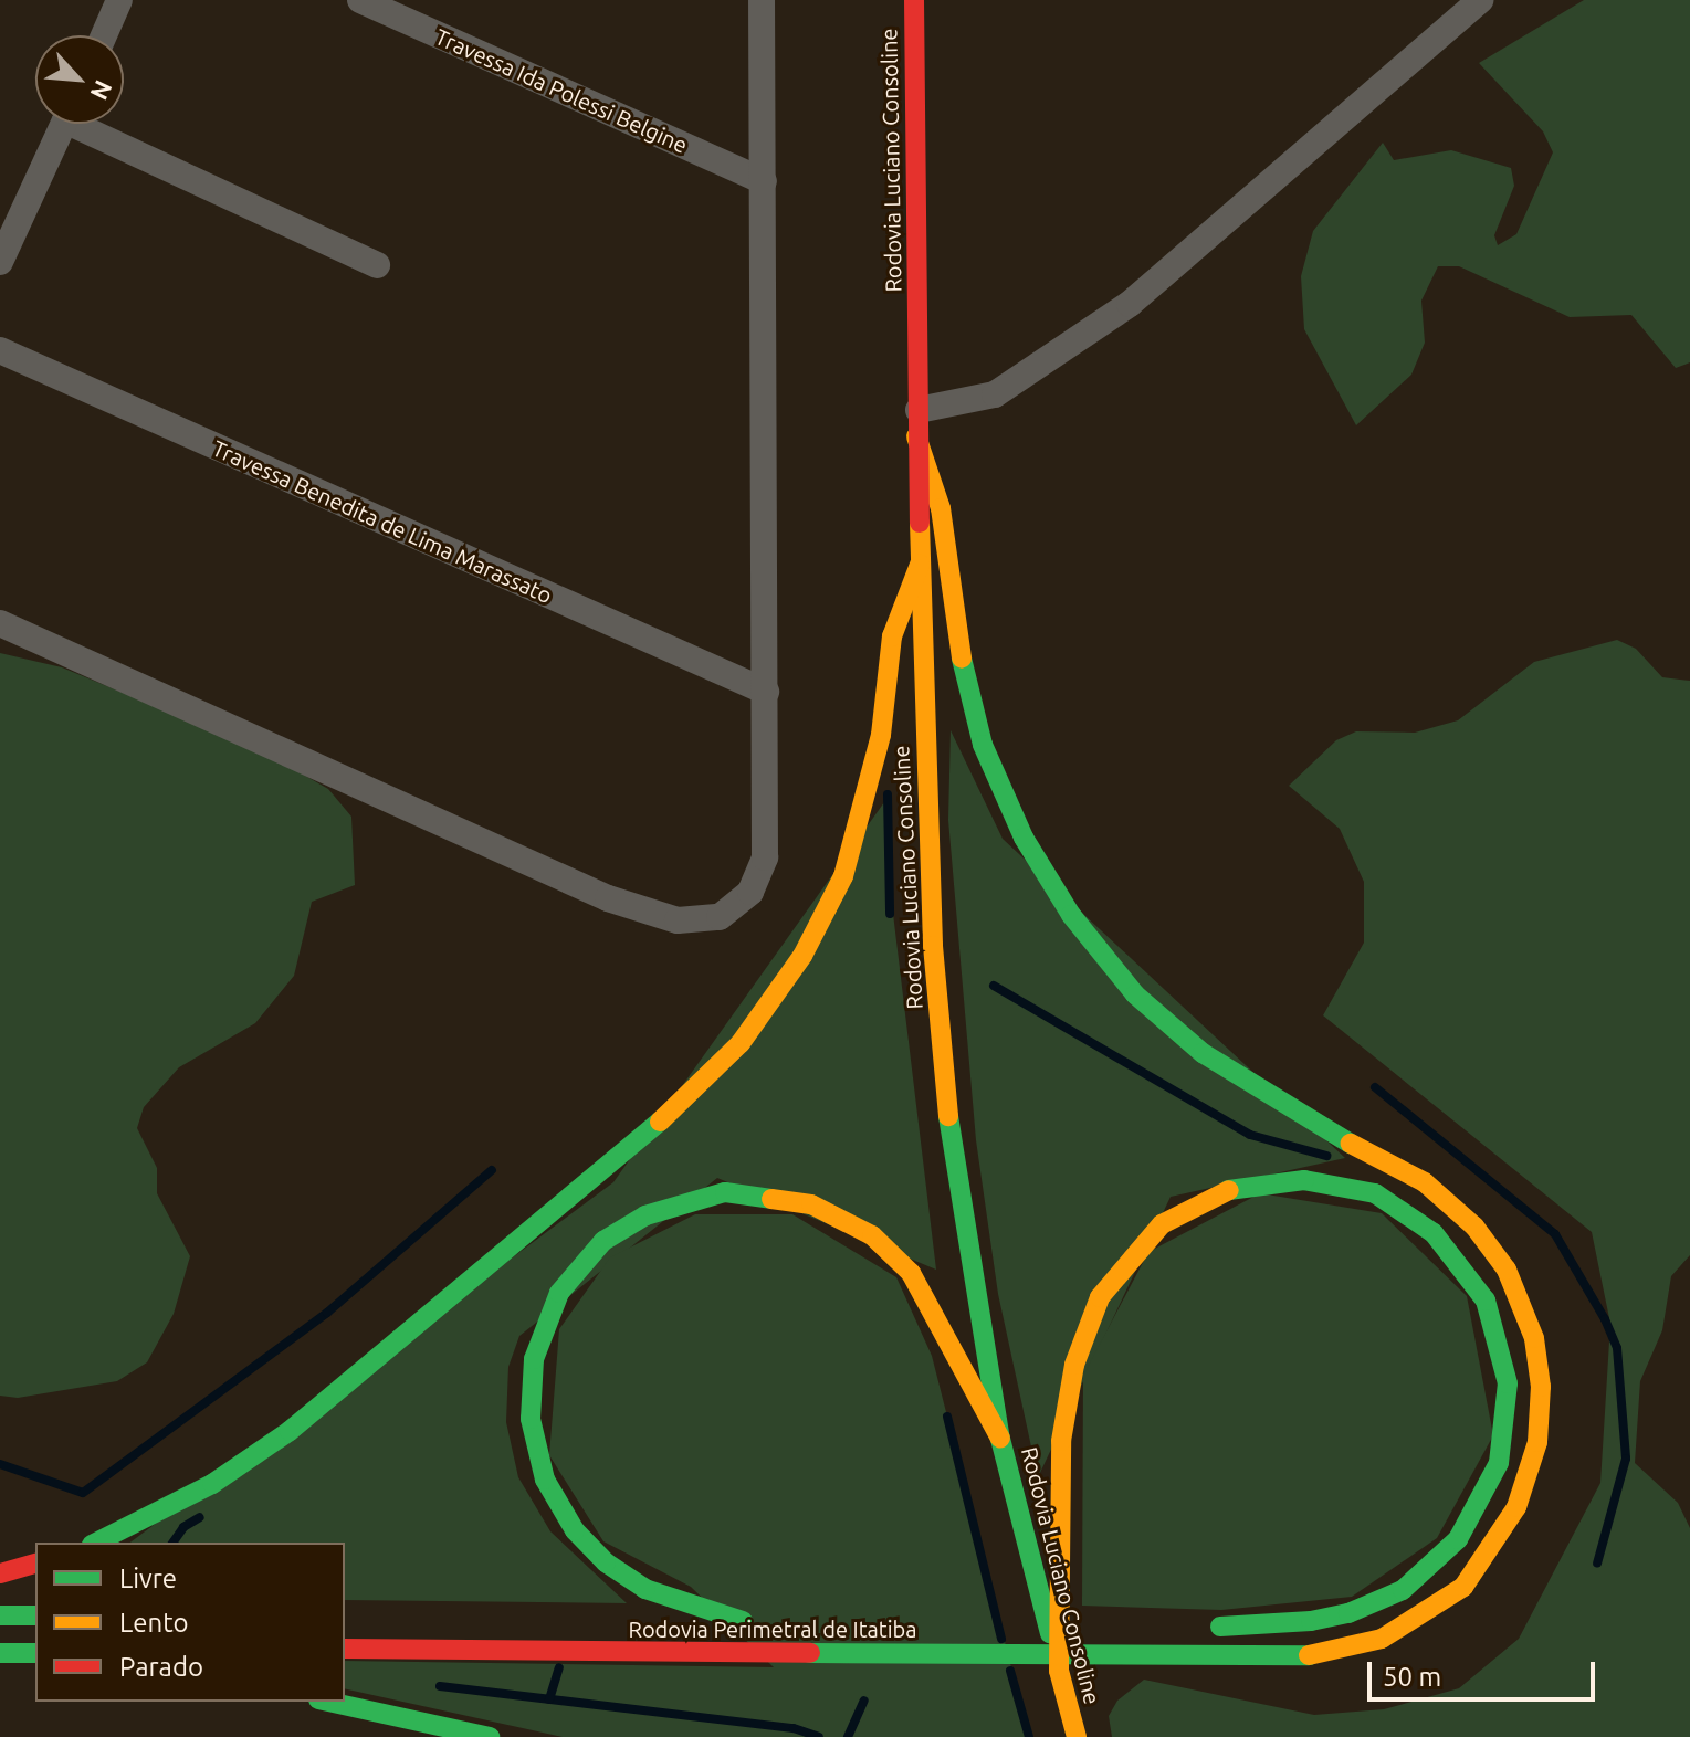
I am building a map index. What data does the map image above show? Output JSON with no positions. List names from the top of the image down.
{
  "streets": {
    "main road": ["Rodovia Luciano Consoline", "Rodovia Perimetral de Itatiba"],
    "street": ["Travessa Ida Polessi Belgine", "Travessa Benedita de Lima Marassato"]
  },
  "crossings": [
    ["Rodovia Luciano Consoline", "Rodovia Perimetral de Itatiba"]
  ],
  "legend": ["Livre", "Lento", "Parado"],
  "scale_bar": "50 m",
  "north": "bottom right"
}
